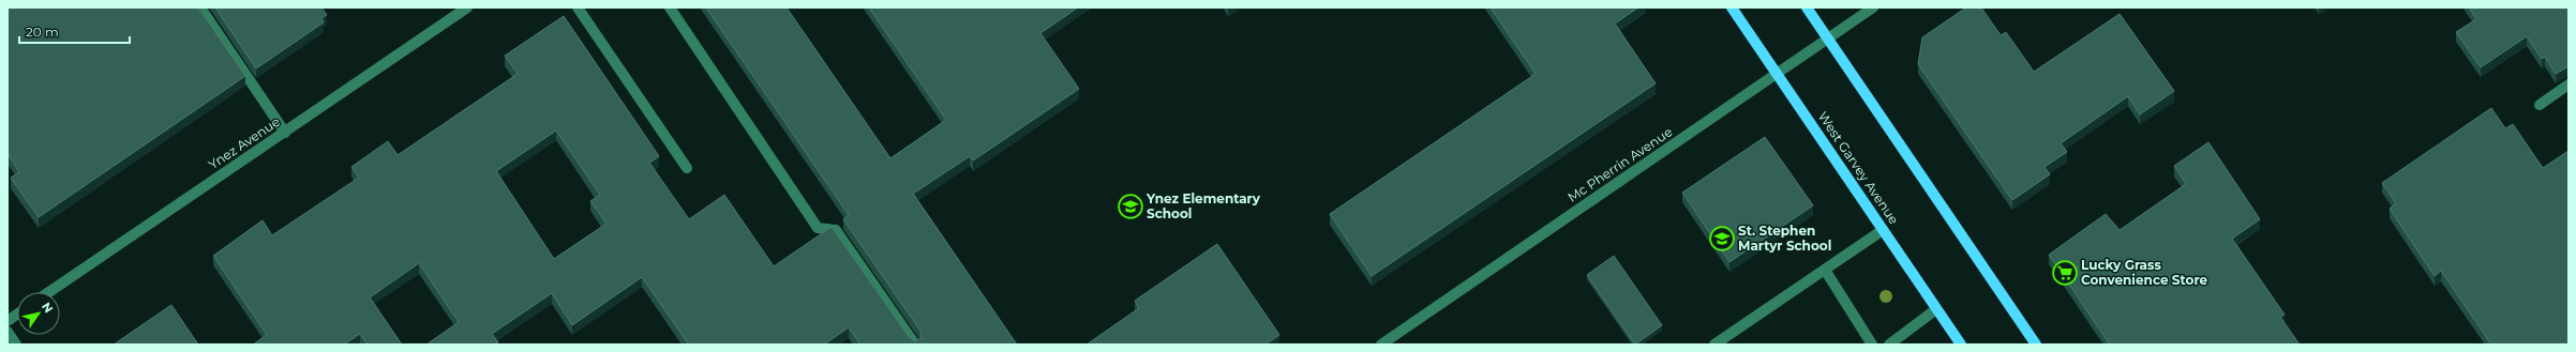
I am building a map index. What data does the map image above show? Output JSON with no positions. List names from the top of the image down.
{
  "streets": {
    "main road": ["West Garvey Avenue"],
    "street": ["Ynez Avenue", "Mc Pherrin Avenue"]
  },
  "crossings": [
    ["Mc Pherrin Avenue", "West Garvey Avenue"]
  ],
  "places": {
    "school or university": ["Ynez Elementary School", "St. Stephen Martyr School"],
    "supermarket": ["Lucky Grass Convenience Store"]
  },
  "scale_bar": "20 m",
  "north": "top right"
}
